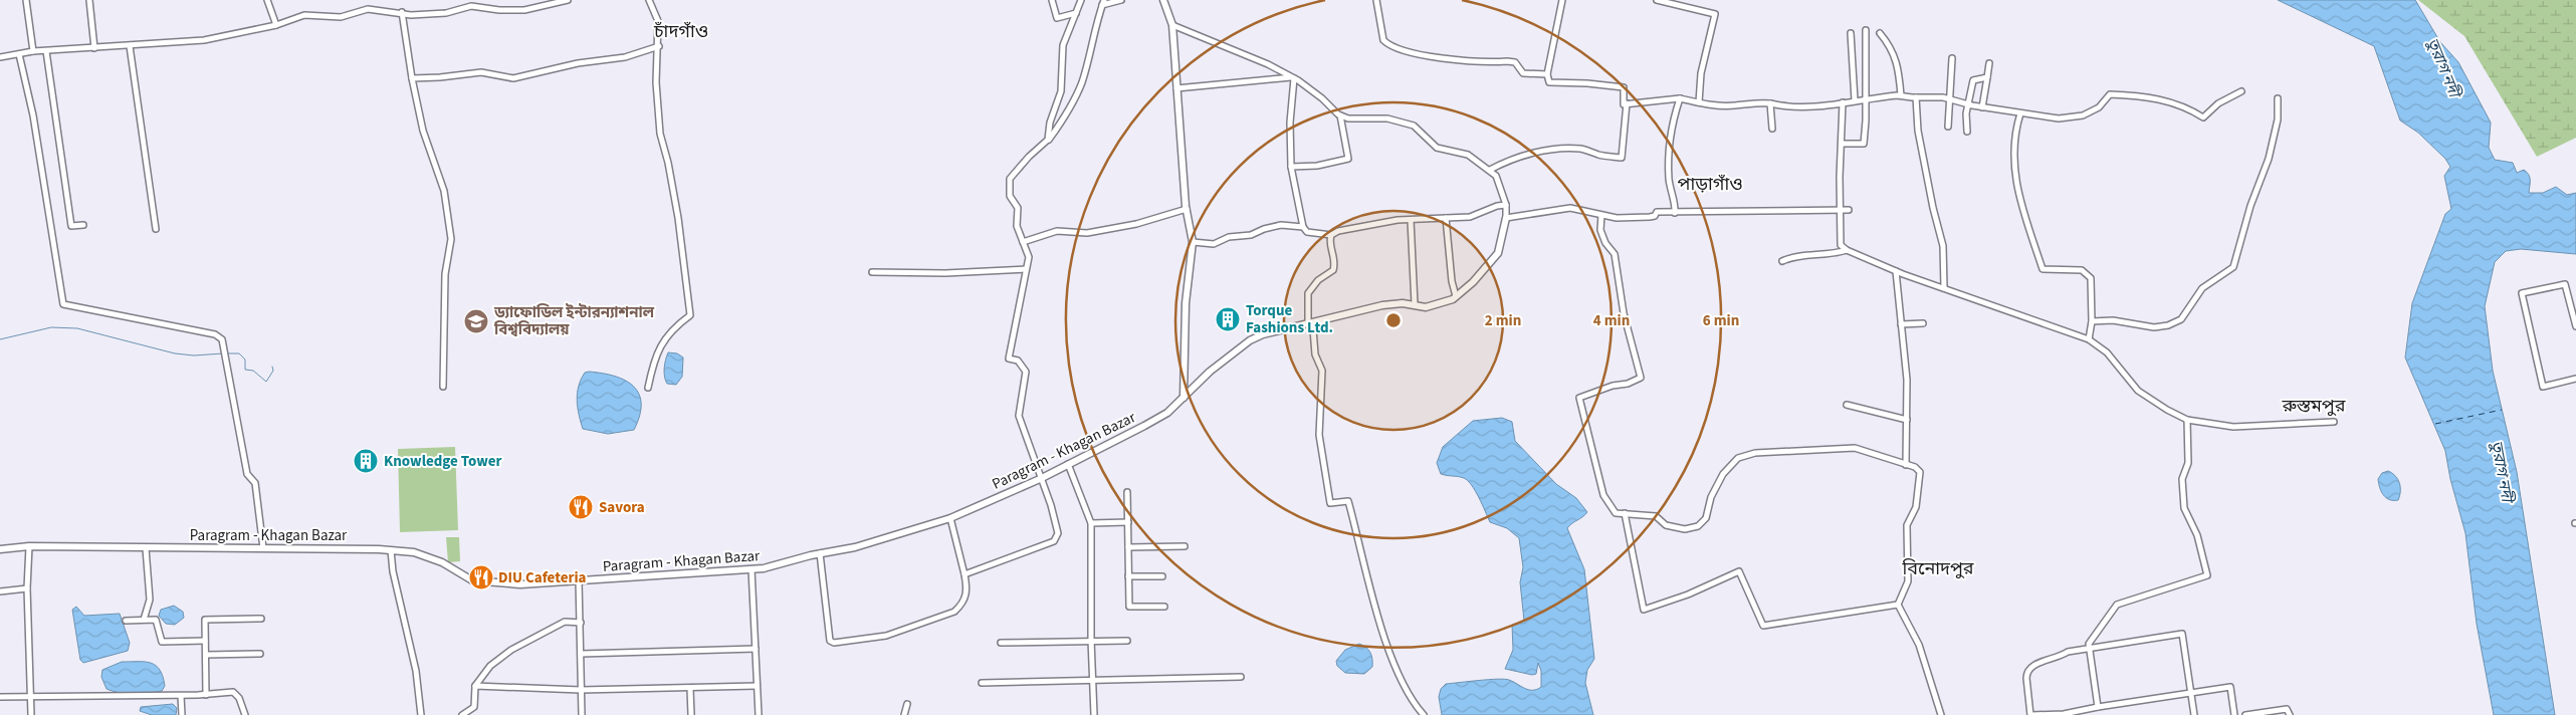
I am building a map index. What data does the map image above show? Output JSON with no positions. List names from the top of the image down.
{
  "streets": {
    "street": ["Paragram - Khagan Bazar"]
  },
  "districts": [
    "চাঁদগাঁও",
    "পাড়াগাঁও",
    "রুস্তমপুর",
    "বিনোদপুর"
  ],
  "water": ["তুরাগ নদী"],
  "places": {
    "building": ["Torque Fashions Ltd.", "Knowledge Tower"],
    "school or university": ["ড্যাফোডিল ইন্টারন্যাশনাল বিশ্ববিদ্যালয়"],
    "restaurant": ["Savora", "DIU Cafeteria"]
  },
  "rings": ["2 min", "4 min", "6 min"]
}
